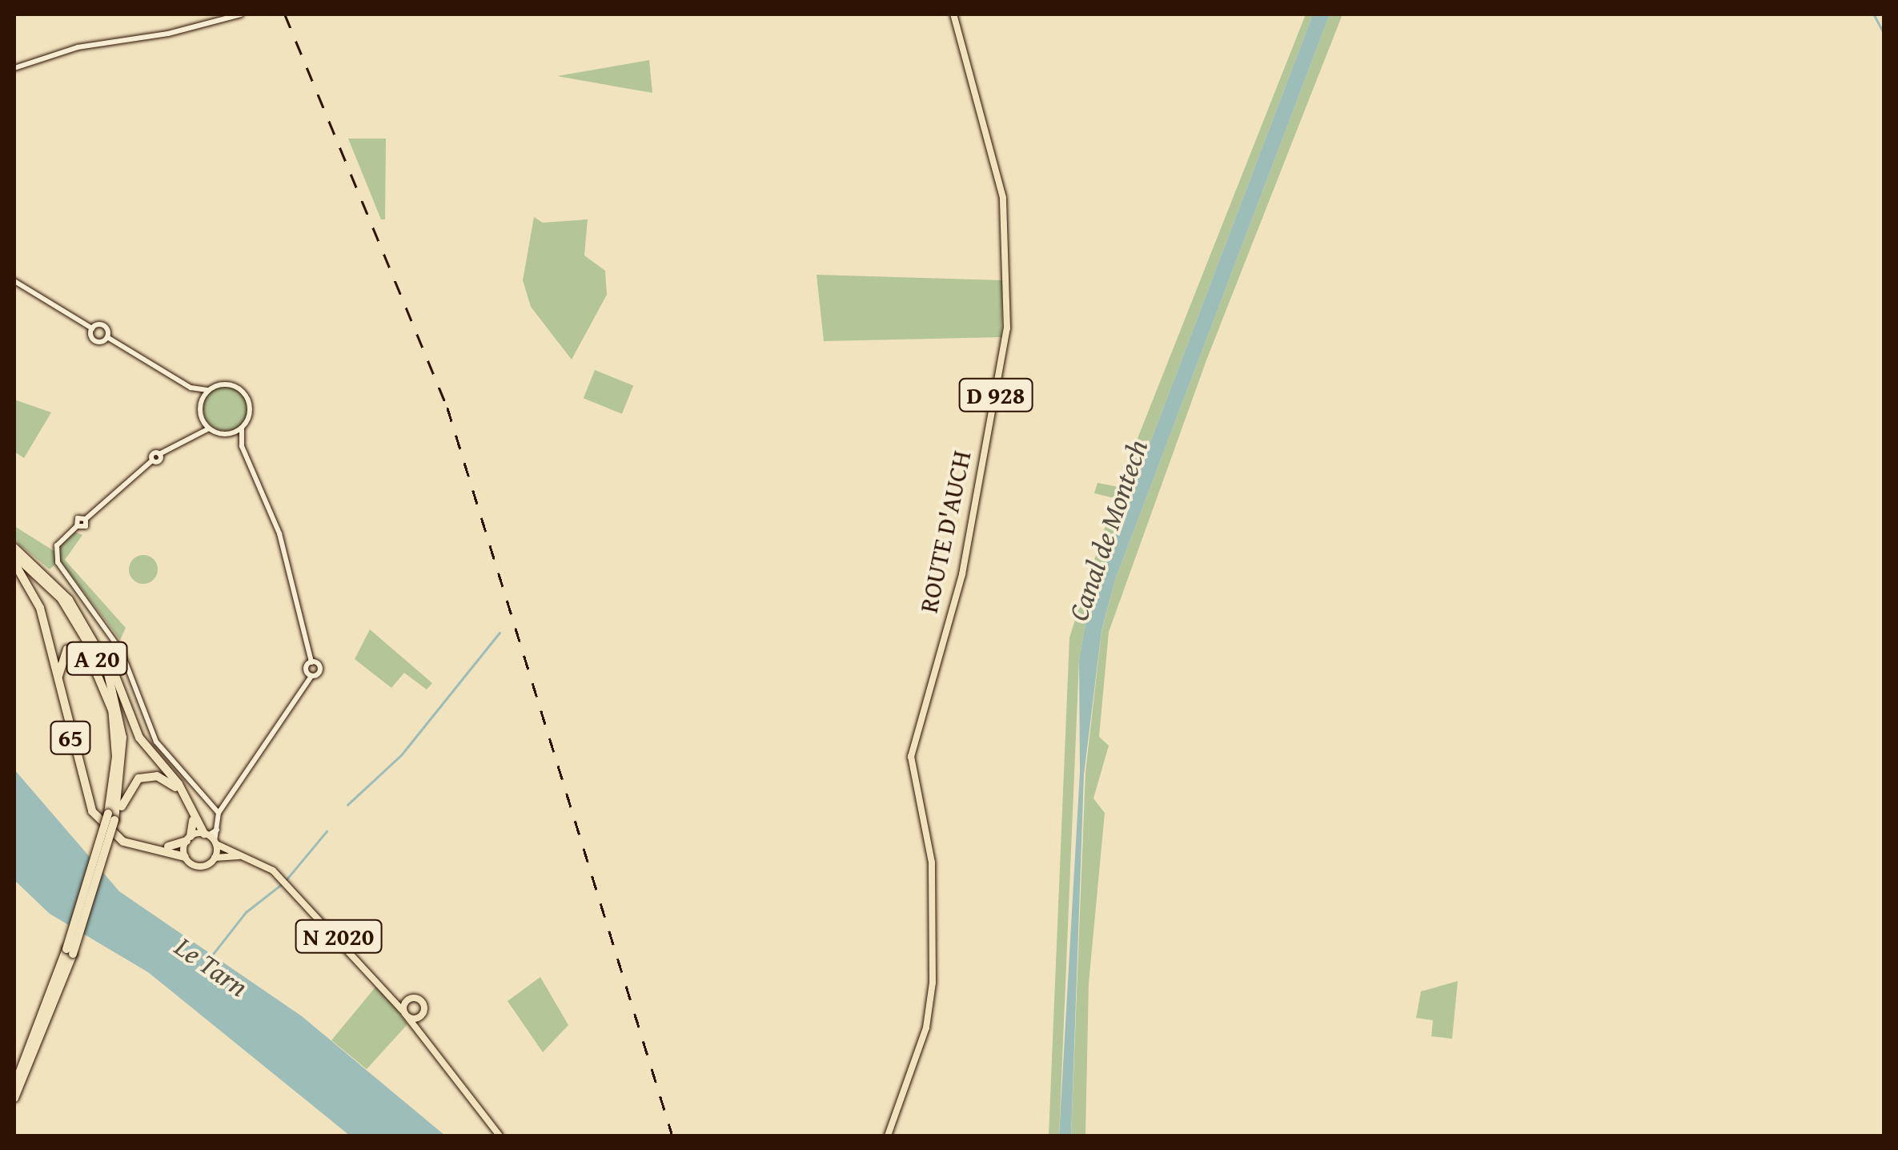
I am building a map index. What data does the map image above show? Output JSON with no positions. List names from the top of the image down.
{
  "streets": {
    "highway": ["A 20", "65"],
    "main road": ["D 928", "ROUTE D'AUCH", "N 2020"]
  },
  "crossings": [
    ["A 20", "65"],
    ["65", "N 2020"]
  ],
  "water": ["Canal de Montech", "Le Tarn"]
}
